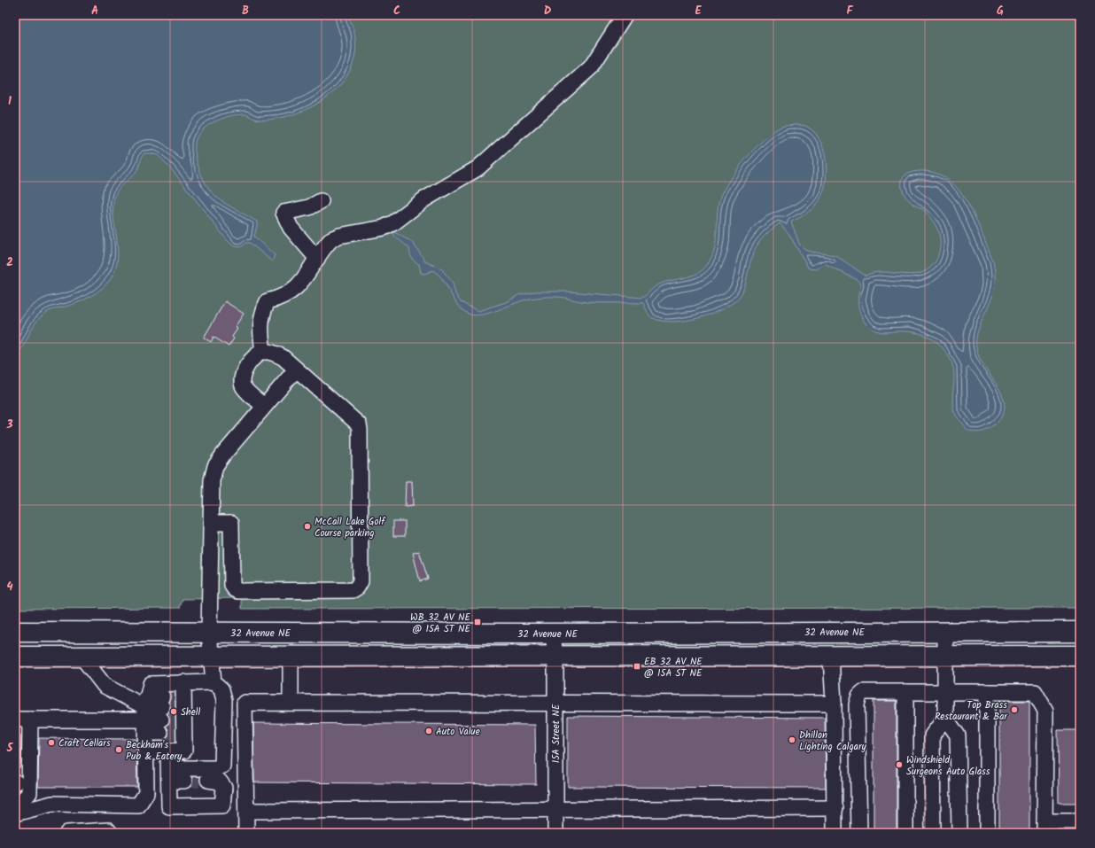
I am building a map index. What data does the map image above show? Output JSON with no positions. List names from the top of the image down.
{
  "streets": {
    "main road": ["32 Avenue NE"],
    "street": ["15A Street NE"]
  },
  "crossings": [
    ["32 Avenue NE", "15A Street NE"]
  ],
  "places": {
    "other": [
      "McCall Lake Golf Course parking",
      "Top Brass Restaurant & Bar",
      "Shell",
      "Auto Value",
      "Dhillon Lighting Calgary",
      "Craft Cellars",
      "Beckham's Pub & Eatery",
      "Windshield Surgeons Auto Glass"
    ],
    "transit": ["WB 32 AV NE @ 15A ST NE", "EB 32 AV NE @ 15A ST NE"]
  },
  "grid": {
    "columns": [
      "A",
      "B",
      "C",
      "D",
      "E",
      "F",
      "G"
    ],
    "rows": [
      "1",
      "2",
      "3",
      "4",
      "5"
    ]
  }
}
